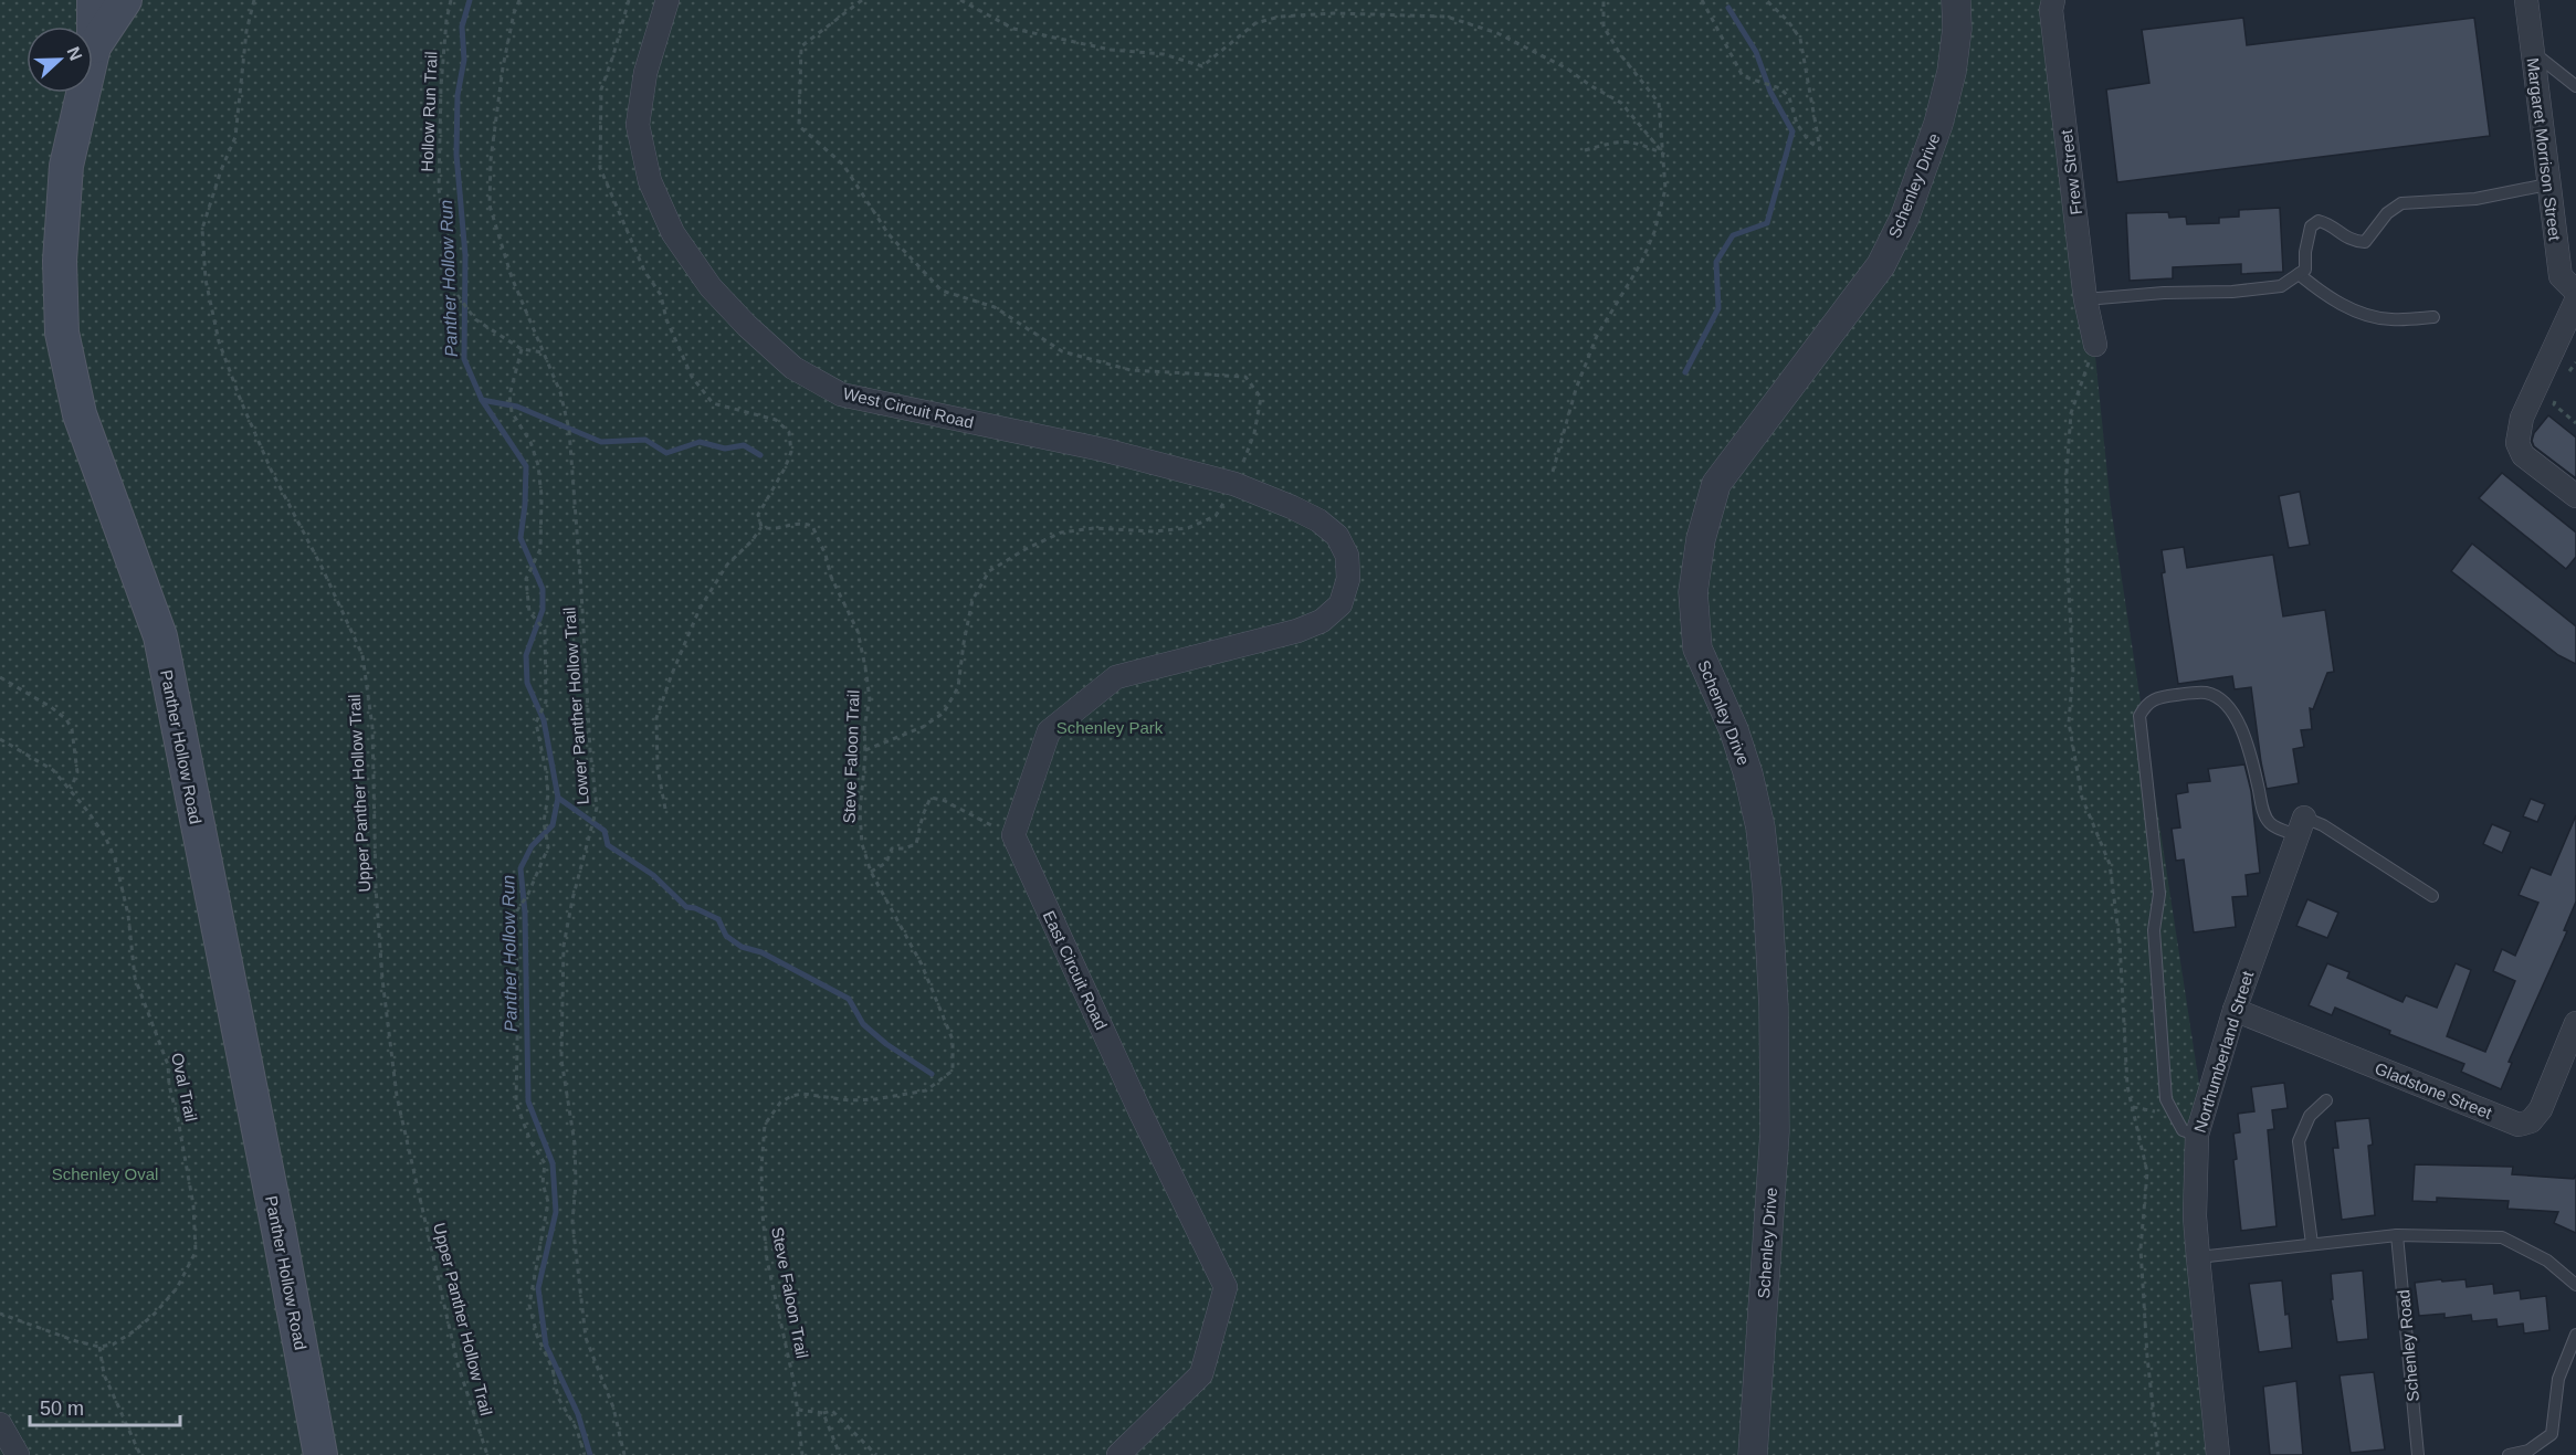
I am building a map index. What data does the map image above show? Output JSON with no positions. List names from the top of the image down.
{
  "streets": {
    "main road": ["Panther Hollow Road"],
    "street": [
      "Margaret Morrison Street",
      "Frew Street",
      "Schenley Drive",
      "West Circuit Road",
      "East Circuit Road",
      "Northumberland Street",
      "Gladstone Street"
    ],
    "lane": ["Schenley Road"],
    "path": [
      "Hollow Run Trail",
      "Lower Panther Hollow Trail",
      "Steve Faloon Trail",
      "Upper Panther Hollow Trail",
      "Oval Trail"
    ]
  },
  "crossings": [
    ["Hollow Run Trail", "Lower Panther Hollow Trail"],
    ["West Circuit Road", "East Circuit Road"],
    ["Northumberland Street", "Gladstone Street"]
  ],
  "water": ["Panther Hollow Run"],
  "parks": ["Schenley Park", "Schenley Oval"],
  "scale_bar": "50 m",
  "north": "right"
}
